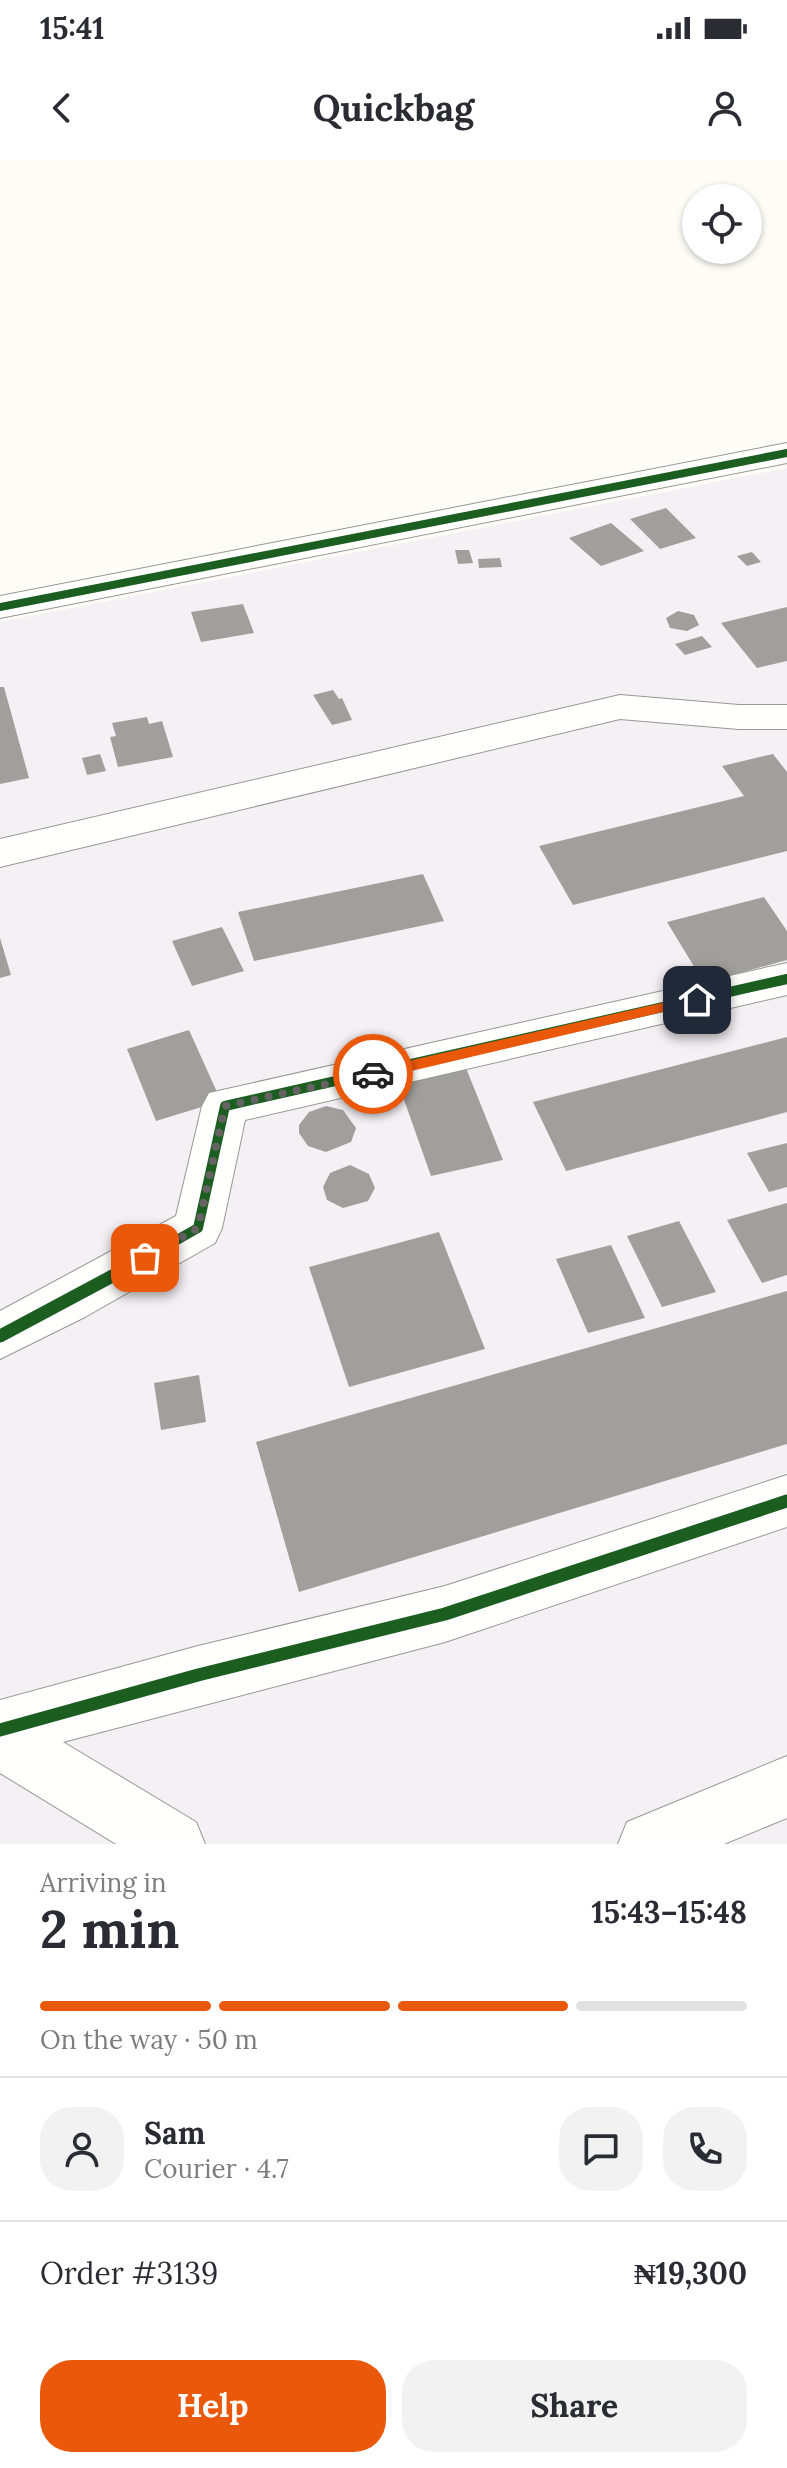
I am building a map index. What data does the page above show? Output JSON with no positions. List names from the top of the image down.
{
  "page": {
    "status": "15:41",
    "header": "Quickbag",
    "heading": ["2 min", "Arriving in", "15:43–15:48"],
    "panel": [
      "Sam",
      "Courier · 4.7",
      "Order #3139",
      "₦19,300"
    ],
    "bar": "On the way · 50 m",
    "buttons": ["Help", "Share"]
  }
}
